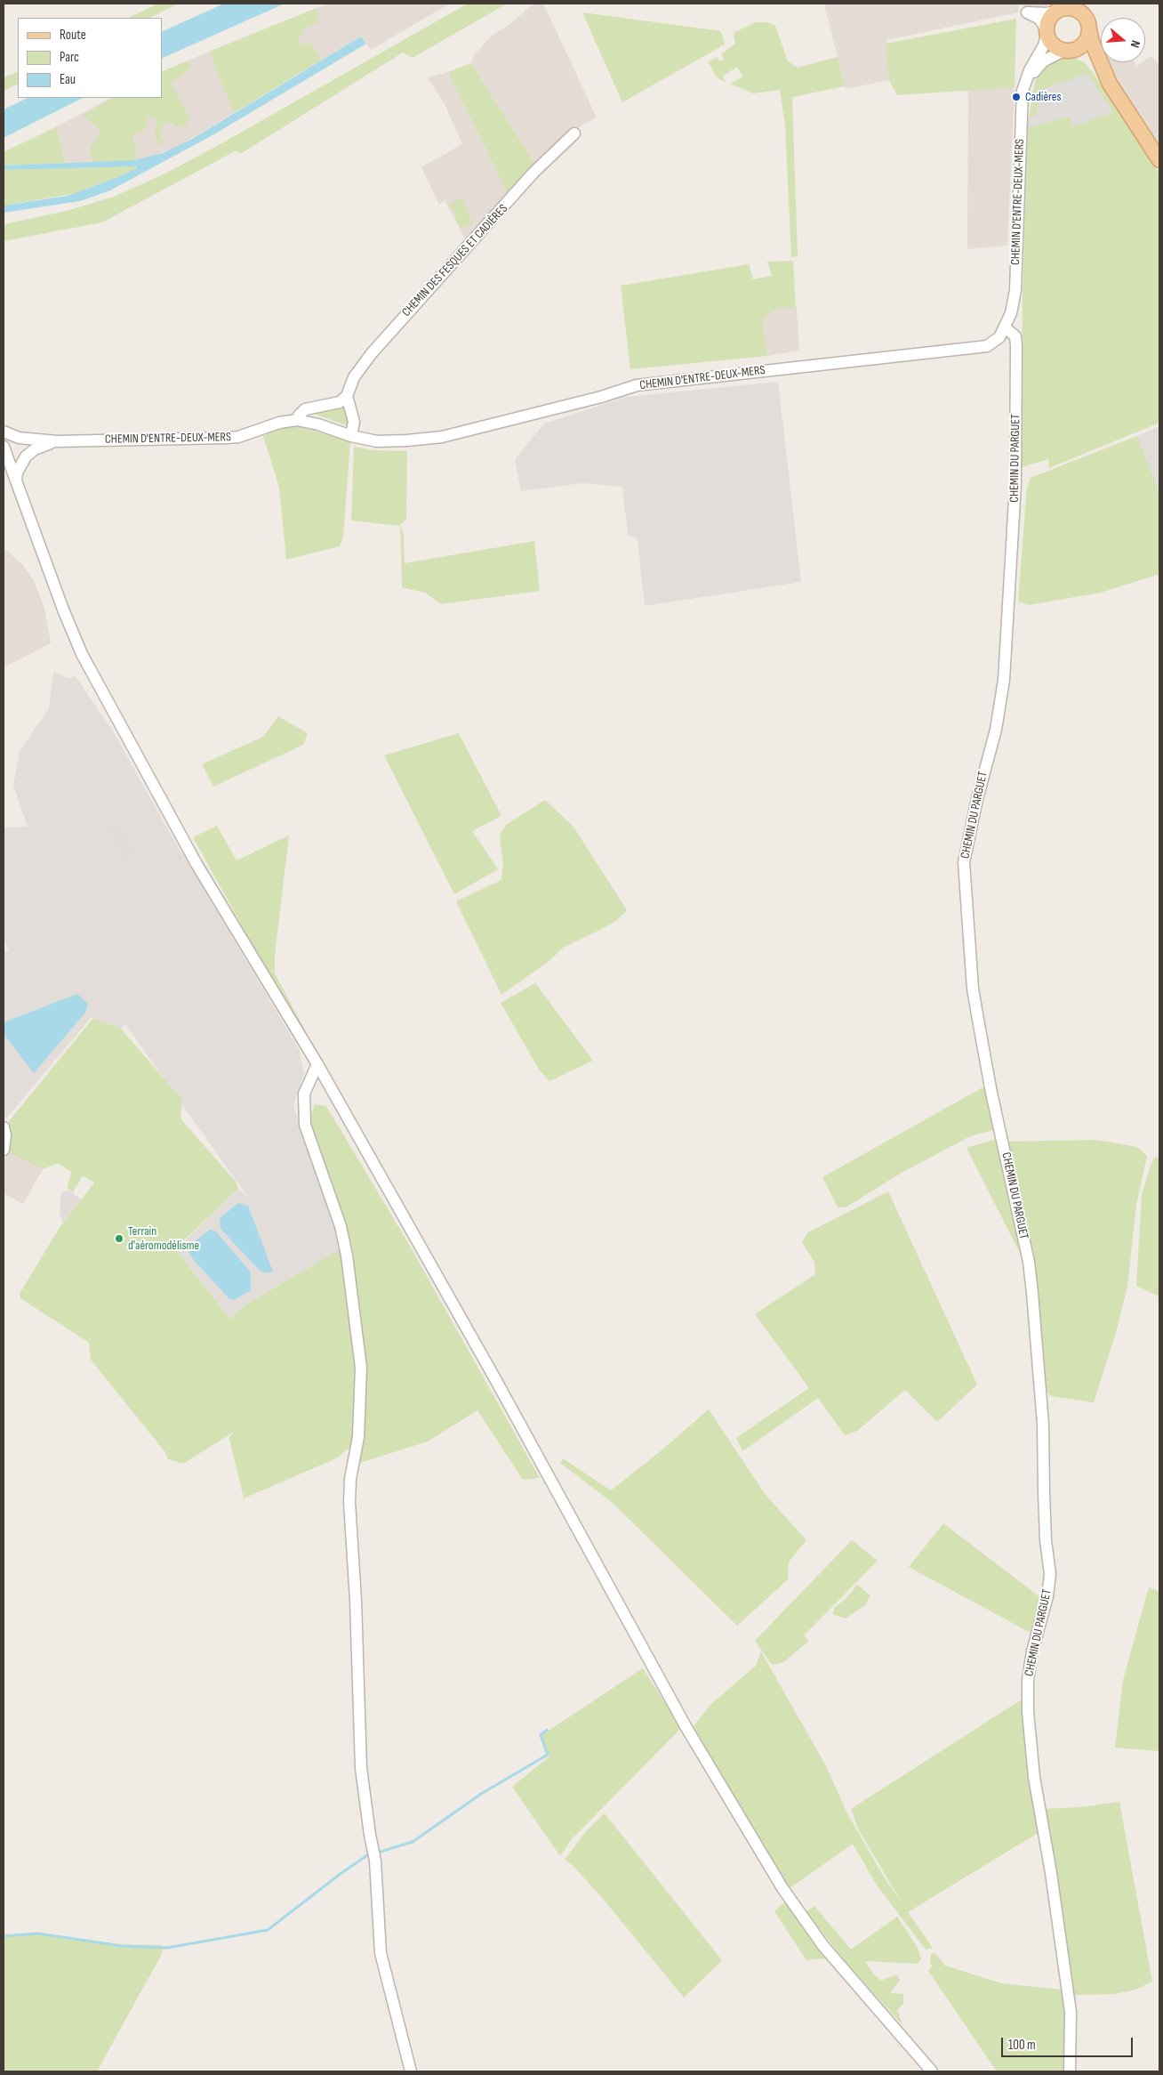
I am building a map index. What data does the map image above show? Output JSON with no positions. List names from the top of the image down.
{
  "streets": {
    "street": ["CHEMIN D'ENTRE-DEUX-MERS", "CHEMIN DES FESQUES ET CADIÈRES", "CHEMIN DU PARGUET"]
  },
  "crossings": [
    ["CHEMIN D'ENTRE-DEUX-MERS", "CHEMIN DU PARGUET"]
  ],
  "places": ["Cadières", "Terrain d'aéromodélisme"],
  "legend": ["Route", "Parc", "Eau"],
  "scale_bar": "100 m",
  "north": "right"
}
